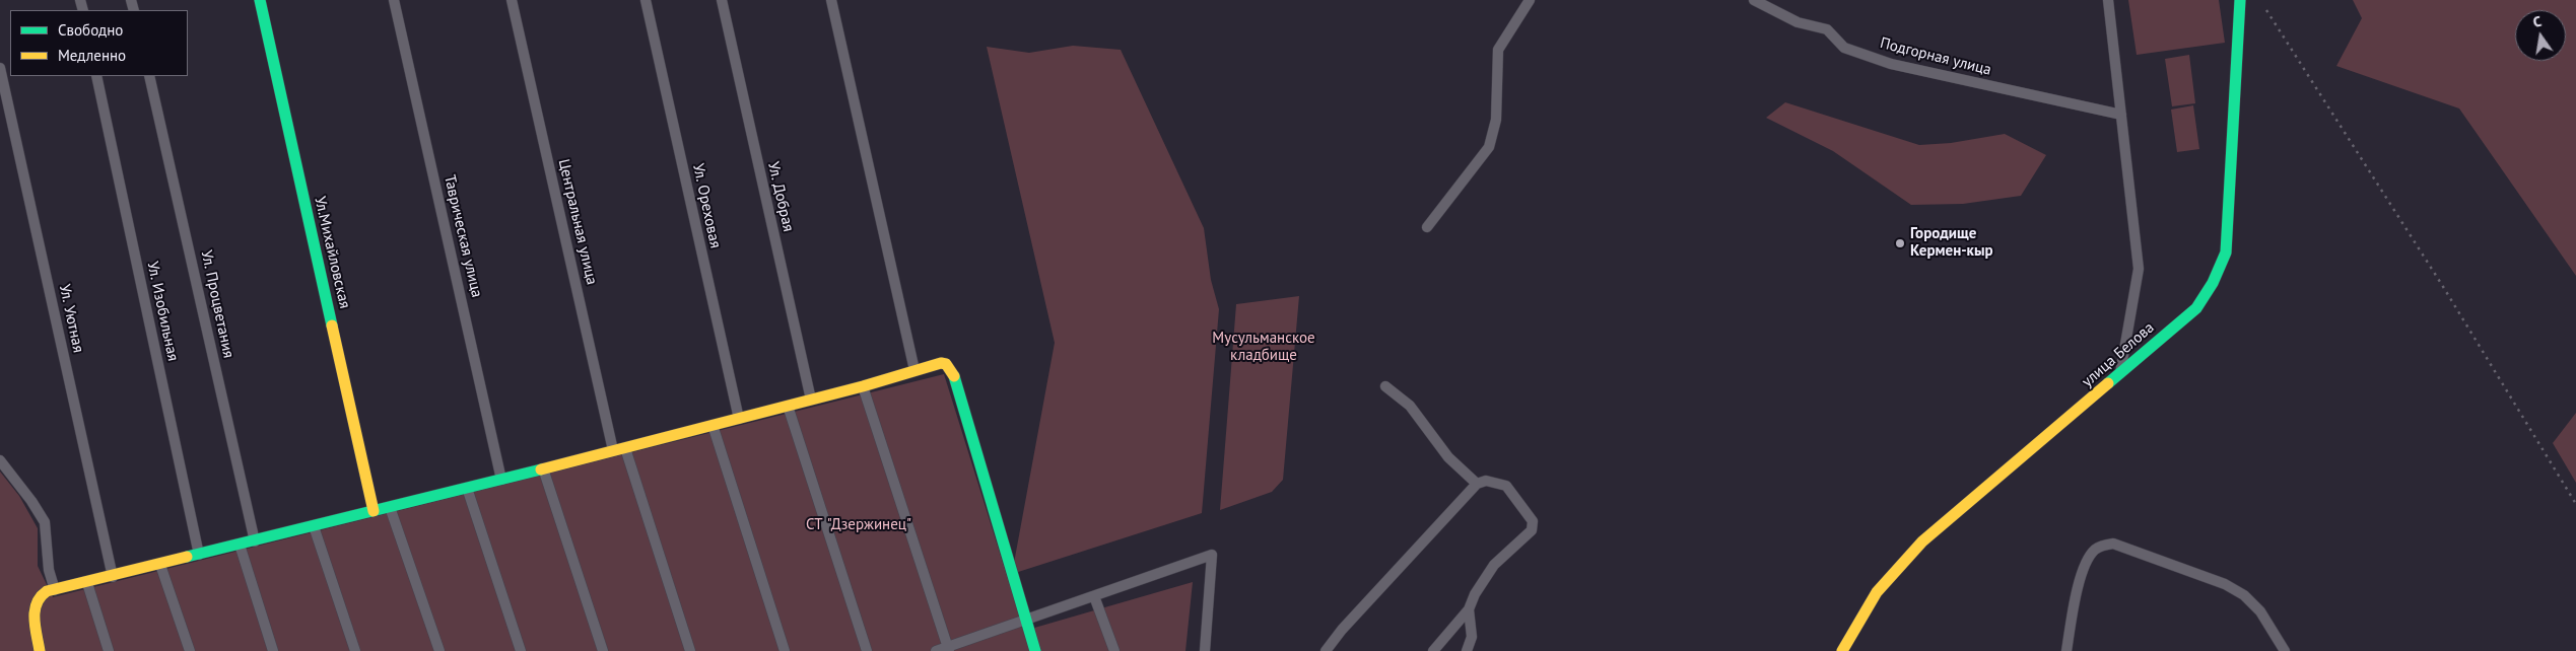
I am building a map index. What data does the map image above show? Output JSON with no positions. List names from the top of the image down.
{
  "streets": {
    "street": [
      "Подгорная улица",
      "Ул. Добрая",
      "Ул. Ореховая",
      "Центральная улица",
      "Таврическая улица",
      "Ул.Михайловская",
      "Ул. Процветания",
      "Ул. Изобильная",
      "Ул. Уютная",
      "улица Белова"
    ]
  },
  "parks": ["Мусульманское кладбище", "СТ \"Дзержинец\""],
  "places": ["Городище Кермен-кыр"],
  "legend": ["Свободно", "Медленно"],
  "north": "top"
}
